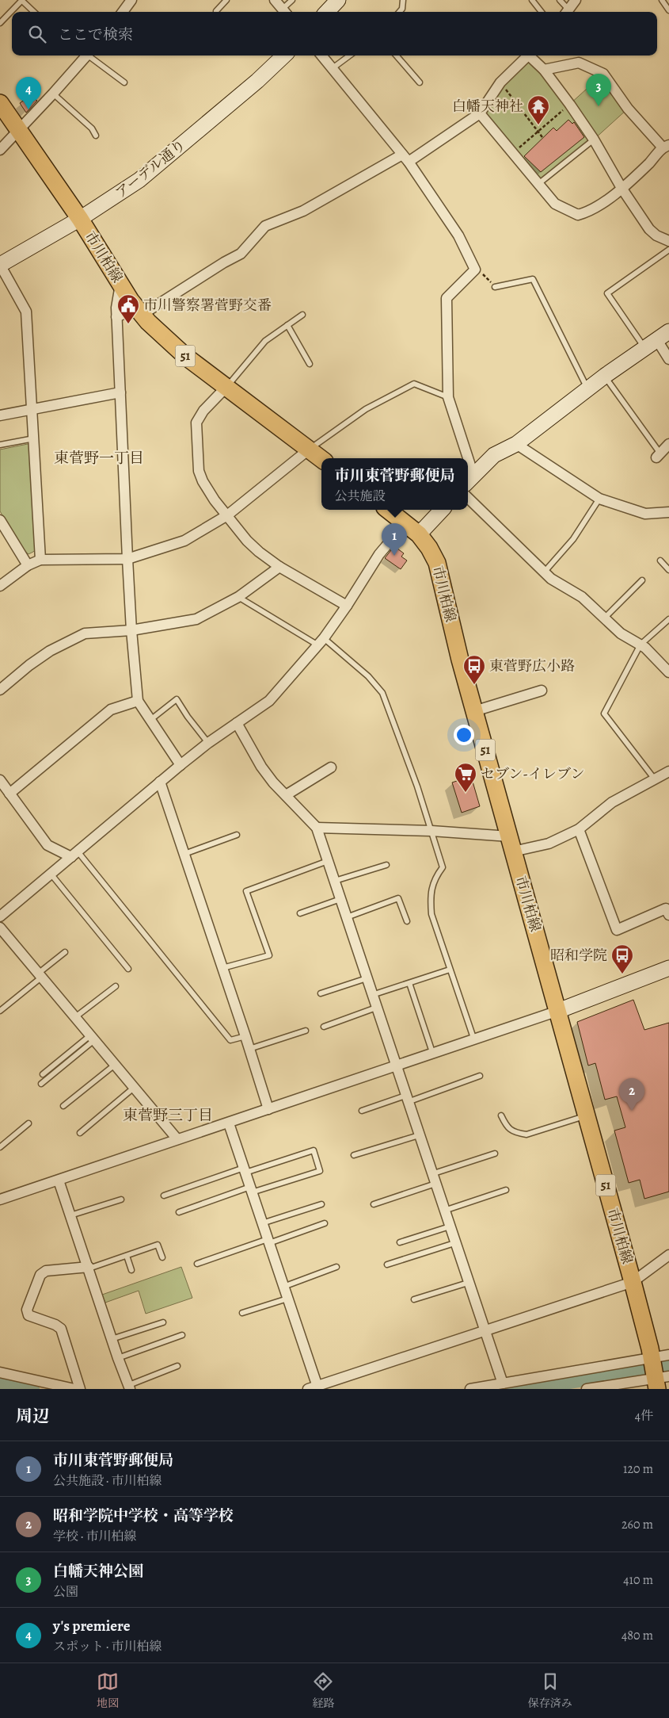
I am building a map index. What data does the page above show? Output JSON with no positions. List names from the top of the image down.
{
  "streets": {
    "main road": ["市川柏線", "51"],
    "street": ["アーデル通り"]
  },
  "crossings": [
    ["アーデル通り", "市川柏線"]
  ],
  "districts": ["東菅野一丁目", "東菅野三丁目"],
  "places": {
    "temple": ["白幡天神社"],
    "public building": ["市川警察署菅野交番"],
    "bus stop": ["東菅野広小路", "昭和学院"],
    "supermarket": ["セブン-イレブン"]
  },
  "page": {
    "search": "ここで検索",
    "pins": [
      "3",
      "4",
      "1",
      "2"
    ],
    "popup": ["市川東菅野郵便局", "公共施設"],
    "heading": ["周辺", "4件"],
    "list": [
      {
        "mark": "1",
        "name": "市川東菅野郵便局",
        "note": "公共施設 · 市川柏線",
        "value": "120 m"
      },
      {
        "mark": "2",
        "name": "昭和学院中学校・高等学校",
        "note": "学校 · 市川柏線",
        "value": "260 m"
      },
      {
        "mark": "3",
        "name": "白幡天神公園",
        "note": "公園",
        "value": "410 m"
      },
      {
        "mark": "4",
        "name": "y's premiere",
        "note": "スポット · 市川柏線",
        "value": "480 m"
      }
    ],
    "nav": ["地図", "経路", "保存済み"]
  }
}
